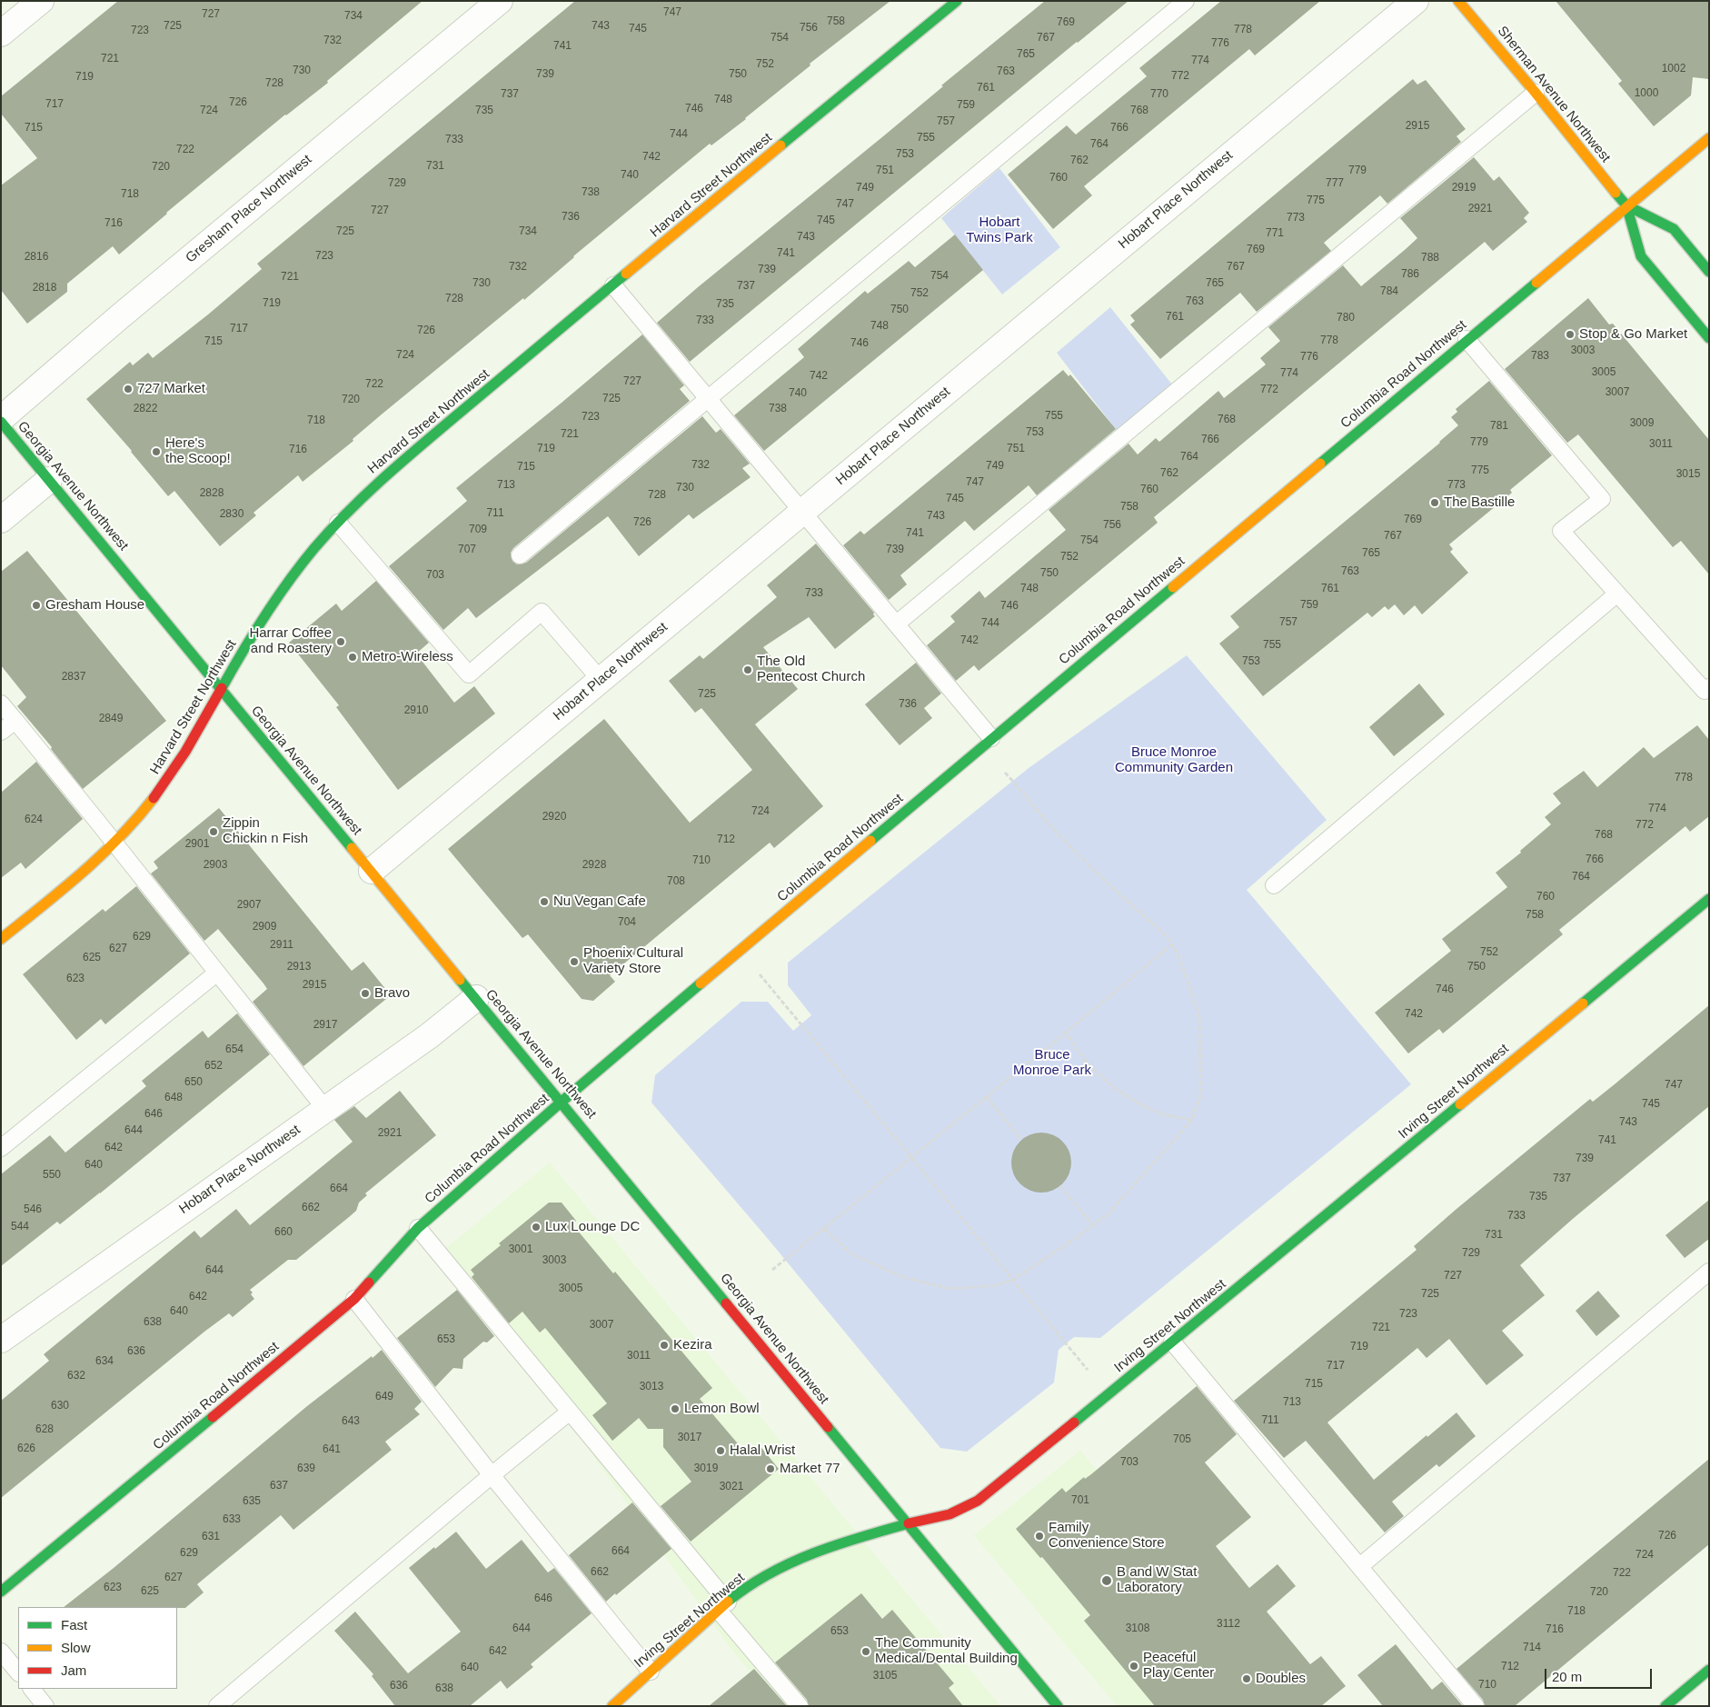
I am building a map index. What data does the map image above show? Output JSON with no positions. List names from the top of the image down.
{
  "streets": {
    "main road": [
      "Sherman Avenue Northwest",
      "Harvard Street Northwest",
      "Columbia Road Northwest",
      "Georgia Avenue Northwest",
      "Irving Street Northwest"
    ],
    "street": ["Hobart Place Northwest", "Gresham Place Northwest"]
  },
  "crossings": [
    ["Sherman Avenue Northwest", "Columbia Road Northwest"],
    ["Harvard Street Northwest", "Georgia Avenue Northwest"],
    ["Hobart Place Northwest", "Georgia Avenue Northwest"],
    ["Gresham Place Northwest", "Georgia Avenue Northwest"],
    ["Columbia Road Northwest", "Georgia Avenue Northwest"],
    ["Georgia Avenue Northwest", "Irving Street Northwest"]
  ],
  "parks": ["Hobart Twins Park", "Bruce Monroe Community Garden", "Bruce Monroe Park"],
  "places": [
    "Stop & Go Market",
    "727 Market",
    "Here's the Scoop!",
    "The Bastille",
    "Gresham House",
    "Harrar Coffee and Roastery",
    "Metro-Wireless",
    "The Old Pentecost Church",
    "Zippin Chickin n Fish",
    "Nu Vegan Cafe",
    "Phoenix Cultural Variety Store",
    "Bravo",
    "Lux Lounge DC",
    "Kezira",
    "Lemon Bowl",
    "Halal Wrist",
    "Market 77",
    "Family Convenience Store",
    "B and W Stat Laboratory",
    "The Community Medical/Dental Building",
    "Peaceful Play Center",
    "Doubles"
  ],
  "house_numbers": [
    "747",
    "727",
    "734",
    "758",
    "769",
    "725",
    "743",
    "756",
    "745",
    "778",
    "723",
    "754",
    "767",
    "732",
    "776",
    "741",
    "765",
    "721",
    "774",
    "752",
    "1002",
    "730",
    "763",
    "739",
    "750",
    "772",
    "719",
    "728",
    "761",
    "1000",
    "737",
    "770",
    "748",
    "726",
    "717",
    "759",
    "746",
    "724",
    "735",
    "768",
    "757",
    "2915",
    "715",
    "766",
    "744",
    "755",
    "733",
    "764",
    "722",
    "753",
    "742",
    "762",
    "731",
    "720",
    "751",
    "779",
    "740",
    "760",
    "729",
    "777",
    "749",
    "2919",
    "738",
    "718",
    "775",
    "747",
    "2921",
    "727",
    "736",
    "773",
    "745",
    "716",
    "725",
    "734",
    "771",
    "743",
    "769",
    "741",
    "723",
    "2816",
    "788",
    "732",
    "767",
    "739",
    "786",
    "754",
    "721",
    "730",
    "765",
    "737",
    "2818",
    "784",
    "752",
    "728",
    "763",
    "719",
    "735",
    "750",
    "761",
    "780",
    "733",
    "748",
    "717",
    "726",
    "778",
    "715",
    "746",
    "3003",
    "724",
    "783",
    "776",
    "3005",
    "774",
    "742",
    "727",
    "722",
    "772",
    "3007",
    "740",
    "725",
    "720",
    "2822",
    "738",
    "755",
    "723",
    "768",
    "718",
    "3009",
    "781",
    "753",
    "721",
    "766",
    "779",
    "3011",
    "719",
    "751",
    "716",
    "764",
    "732",
    "749",
    "715",
    "775",
    "762",
    "3015",
    "747",
    "713",
    "773",
    "730",
    "760",
    "2828",
    "728",
    "745",
    "758",
    "711",
    "2830",
    "743",
    "769",
    "726",
    "756",
    "709",
    "741",
    "767",
    "754",
    "707",
    "739",
    "765",
    "752",
    "763",
    "750",
    "703",
    "748",
    "761",
    "733",
    "759",
    "746",
    "757",
    "744",
    "742",
    "755",
    "753",
    "2837",
    "725",
    "736",
    "2910",
    "2849",
    "778",
    "774",
    "724",
    "2920",
    "624",
    "772",
    "768",
    "712",
    "2901",
    "766",
    "710",
    "2903",
    "2928",
    "764",
    "708",
    "760",
    "2907",
    "758",
    "704",
    "2909",
    "629",
    "2911",
    "627",
    "752",
    "625",
    "2913",
    "750",
    "623",
    "2915",
    "746",
    "742",
    "2917",
    "654",
    "652",
    "650",
    "747",
    "648",
    "745",
    "646",
    "743",
    "644",
    "2921",
    "741",
    "642",
    "739",
    "640",
    "550",
    "737",
    "664",
    "735",
    "662",
    "546",
    "733",
    "544",
    "660",
    "731",
    "3001",
    "729",
    "3003",
    "644",
    "727",
    "3005",
    "725",
    "642",
    "640",
    "723",
    "638",
    "3007",
    "721",
    "653",
    "719",
    "636",
    "3011",
    "634",
    "717",
    "632",
    "715",
    "3013",
    "649",
    "713",
    "630",
    "711",
    "643",
    "628",
    "3017",
    "705",
    "626",
    "641",
    "703",
    "639",
    "3019",
    "637",
    "3021",
    "701",
    "635",
    "633",
    "726",
    "631",
    "664",
    "629",
    "724",
    "662",
    "722",
    "627",
    "623",
    "625",
    "720",
    "646",
    "718",
    "3112",
    "644",
    "3108",
    "716",
    "653",
    "714",
    "642",
    "712",
    "640",
    "3105",
    "710",
    "636",
    "638"
  ],
  "legend": ["Fast", "Slow", "Jam"],
  "scale_bar": "20 m"
}
